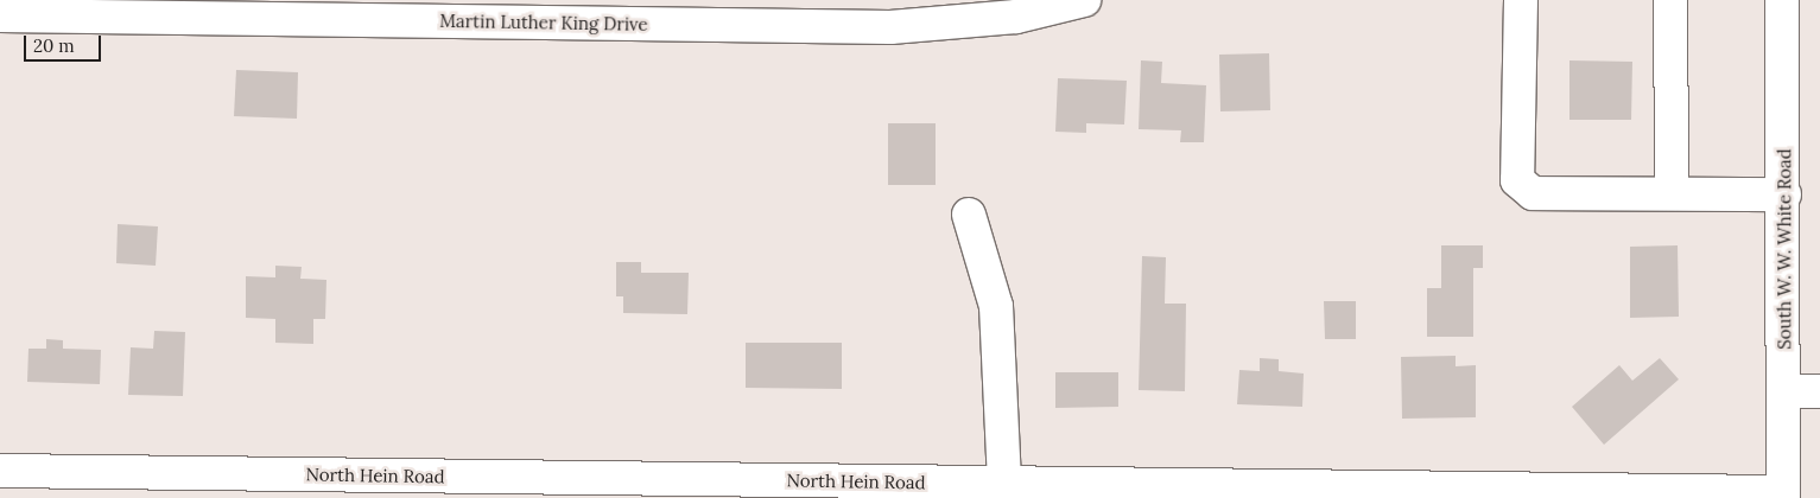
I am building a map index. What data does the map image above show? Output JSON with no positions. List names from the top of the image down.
{
  "streets": {
    "street": ["Martin Luther King Drive", "South W. W. White Road", "North Hein Road"]
  },
  "crossings": [
    ["South W. W. White Road", "North Hein Road"]
  ],
  "scale_bar": "20 m"
}
